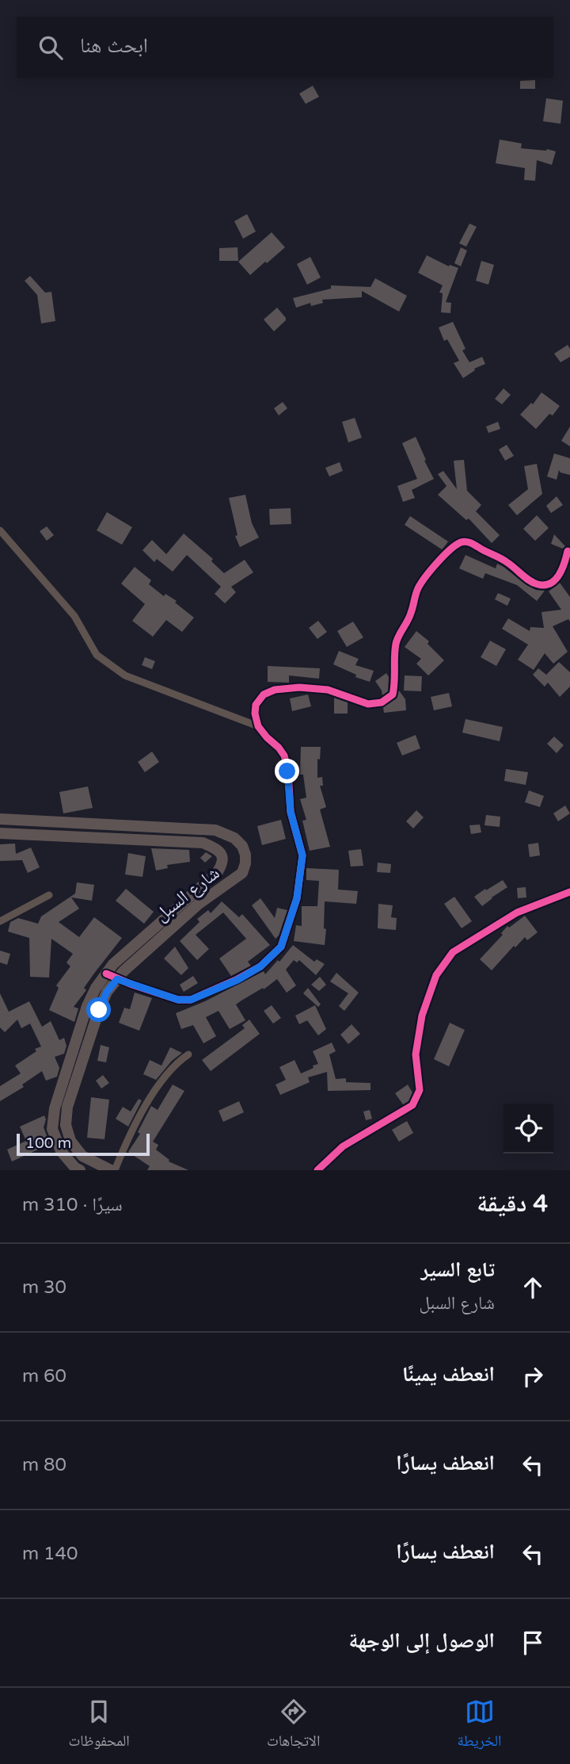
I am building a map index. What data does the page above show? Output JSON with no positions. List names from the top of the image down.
{
  "streets": {
    "main road": ["شارع السبل"]
  },
  "scale_bar": "100 m",
  "page": {
    "search": "ابحث هنا",
    "scale": "100 m",
    "heading": ["4 دقيقة", "سيرًا · 310 m"],
    "list": [
      ["تابع السير", "شارع السبل", "30 m"],
      ["انعطف يمينًا", "60 m"],
      ["انعطف يسارًا", "80 m"],
      ["انعطف يسارًا", "140 m"],
      "الوصول إلى الوجهة"
    ],
    "nav": ["الخريطة", "الاتجاهات", "المحفوظات"]
  }
}
